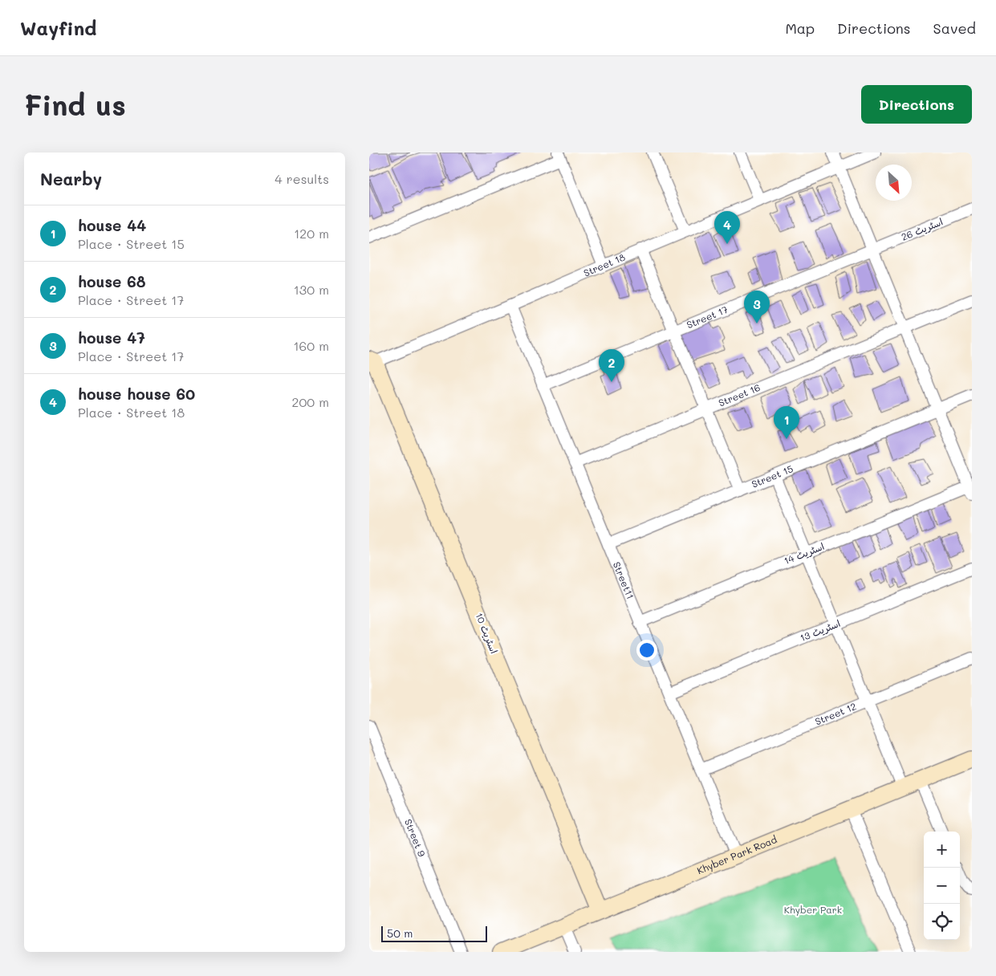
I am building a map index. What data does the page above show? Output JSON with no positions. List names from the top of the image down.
{
  "streets": {
    "street": [
      "اسٹریٹ 26",
      "Street 18",
      "Street 17",
      "Street 16",
      "Street 15",
      "اسٹریٹ 14",
      "Street11",
      "اسٹریٹ 13",
      "اسٹریٹ 10",
      "Street 12",
      "Street 9",
      "Khyber Park Road"
    ]
  },
  "crossings": [
    ["اسٹریٹ 26", "Street 17"],
    ["Street 18", "Street11"],
    ["Street 18", "اسٹریٹ 10"],
    ["Street 17", "Street11"],
    ["Street 16", "Street11"],
    ["Street 15", "Street11"],
    ["اسٹریٹ 14", "Street11"],
    ["Street11", "اسٹریٹ 13"],
    ["Street11", "Street 12"],
    ["Street11", "Khyber Park Road"],
    ["اسٹریٹ 10", "Khyber Park Road"]
  ],
  "parks": ["Khyber Park"],
  "scale_bar": "50 m",
  "north": "bottom right",
  "page": {
    "header": "Wayfind",
    "nav": ["Map", "Directions", "Saved"],
    "buttons": "Directions",
    "title": "Find us",
    "heading": ["Nearby", "4 results"],
    "list": [
      {
        "mark": "1",
        "name": "house 44",
        "note": "Place · Street 15",
        "value": "120 m"
      },
      {
        "mark": "2",
        "name": "house 68",
        "note": "Place · Street 17",
        "value": "130 m"
      },
      {
        "mark": "3",
        "name": "house 47",
        "note": "Place · Street 17",
        "value": "160 m"
      },
      {
        "mark": "4",
        "name": "house house 60",
        "note": "Place · Street 18",
        "value": "200 m"
      }
    ],
    "pins": [
      "4",
      "3",
      "2",
      "1"
    ],
    "map_buttons": ["+", "−"],
    "scale": "50 m"
  }
}
